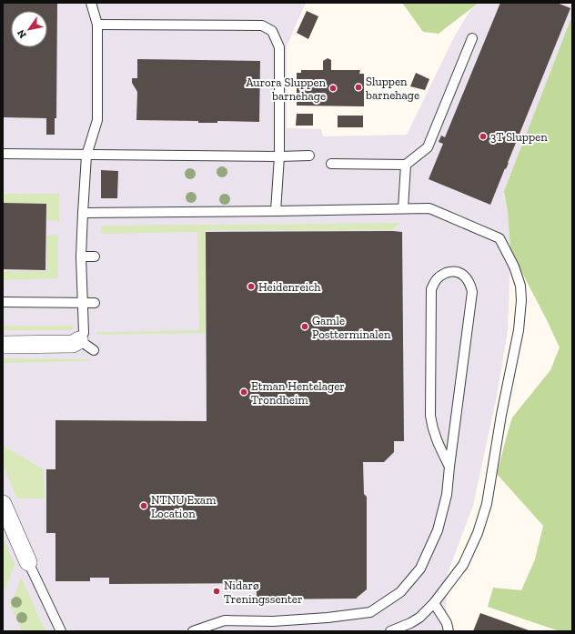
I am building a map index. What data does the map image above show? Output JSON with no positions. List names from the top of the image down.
{
  "places": [
    "Sluppen barnehage",
    "Aurora Sluppen barnehage",
    "3T Sluppen",
    "Heidenreich",
    "Gamle Postterminalen",
    "Etman Hentelager Trondheim",
    "NTNU Exam Location",
    "Nidarø Treningssenter"
  ],
  "north": "bottom left"
}
